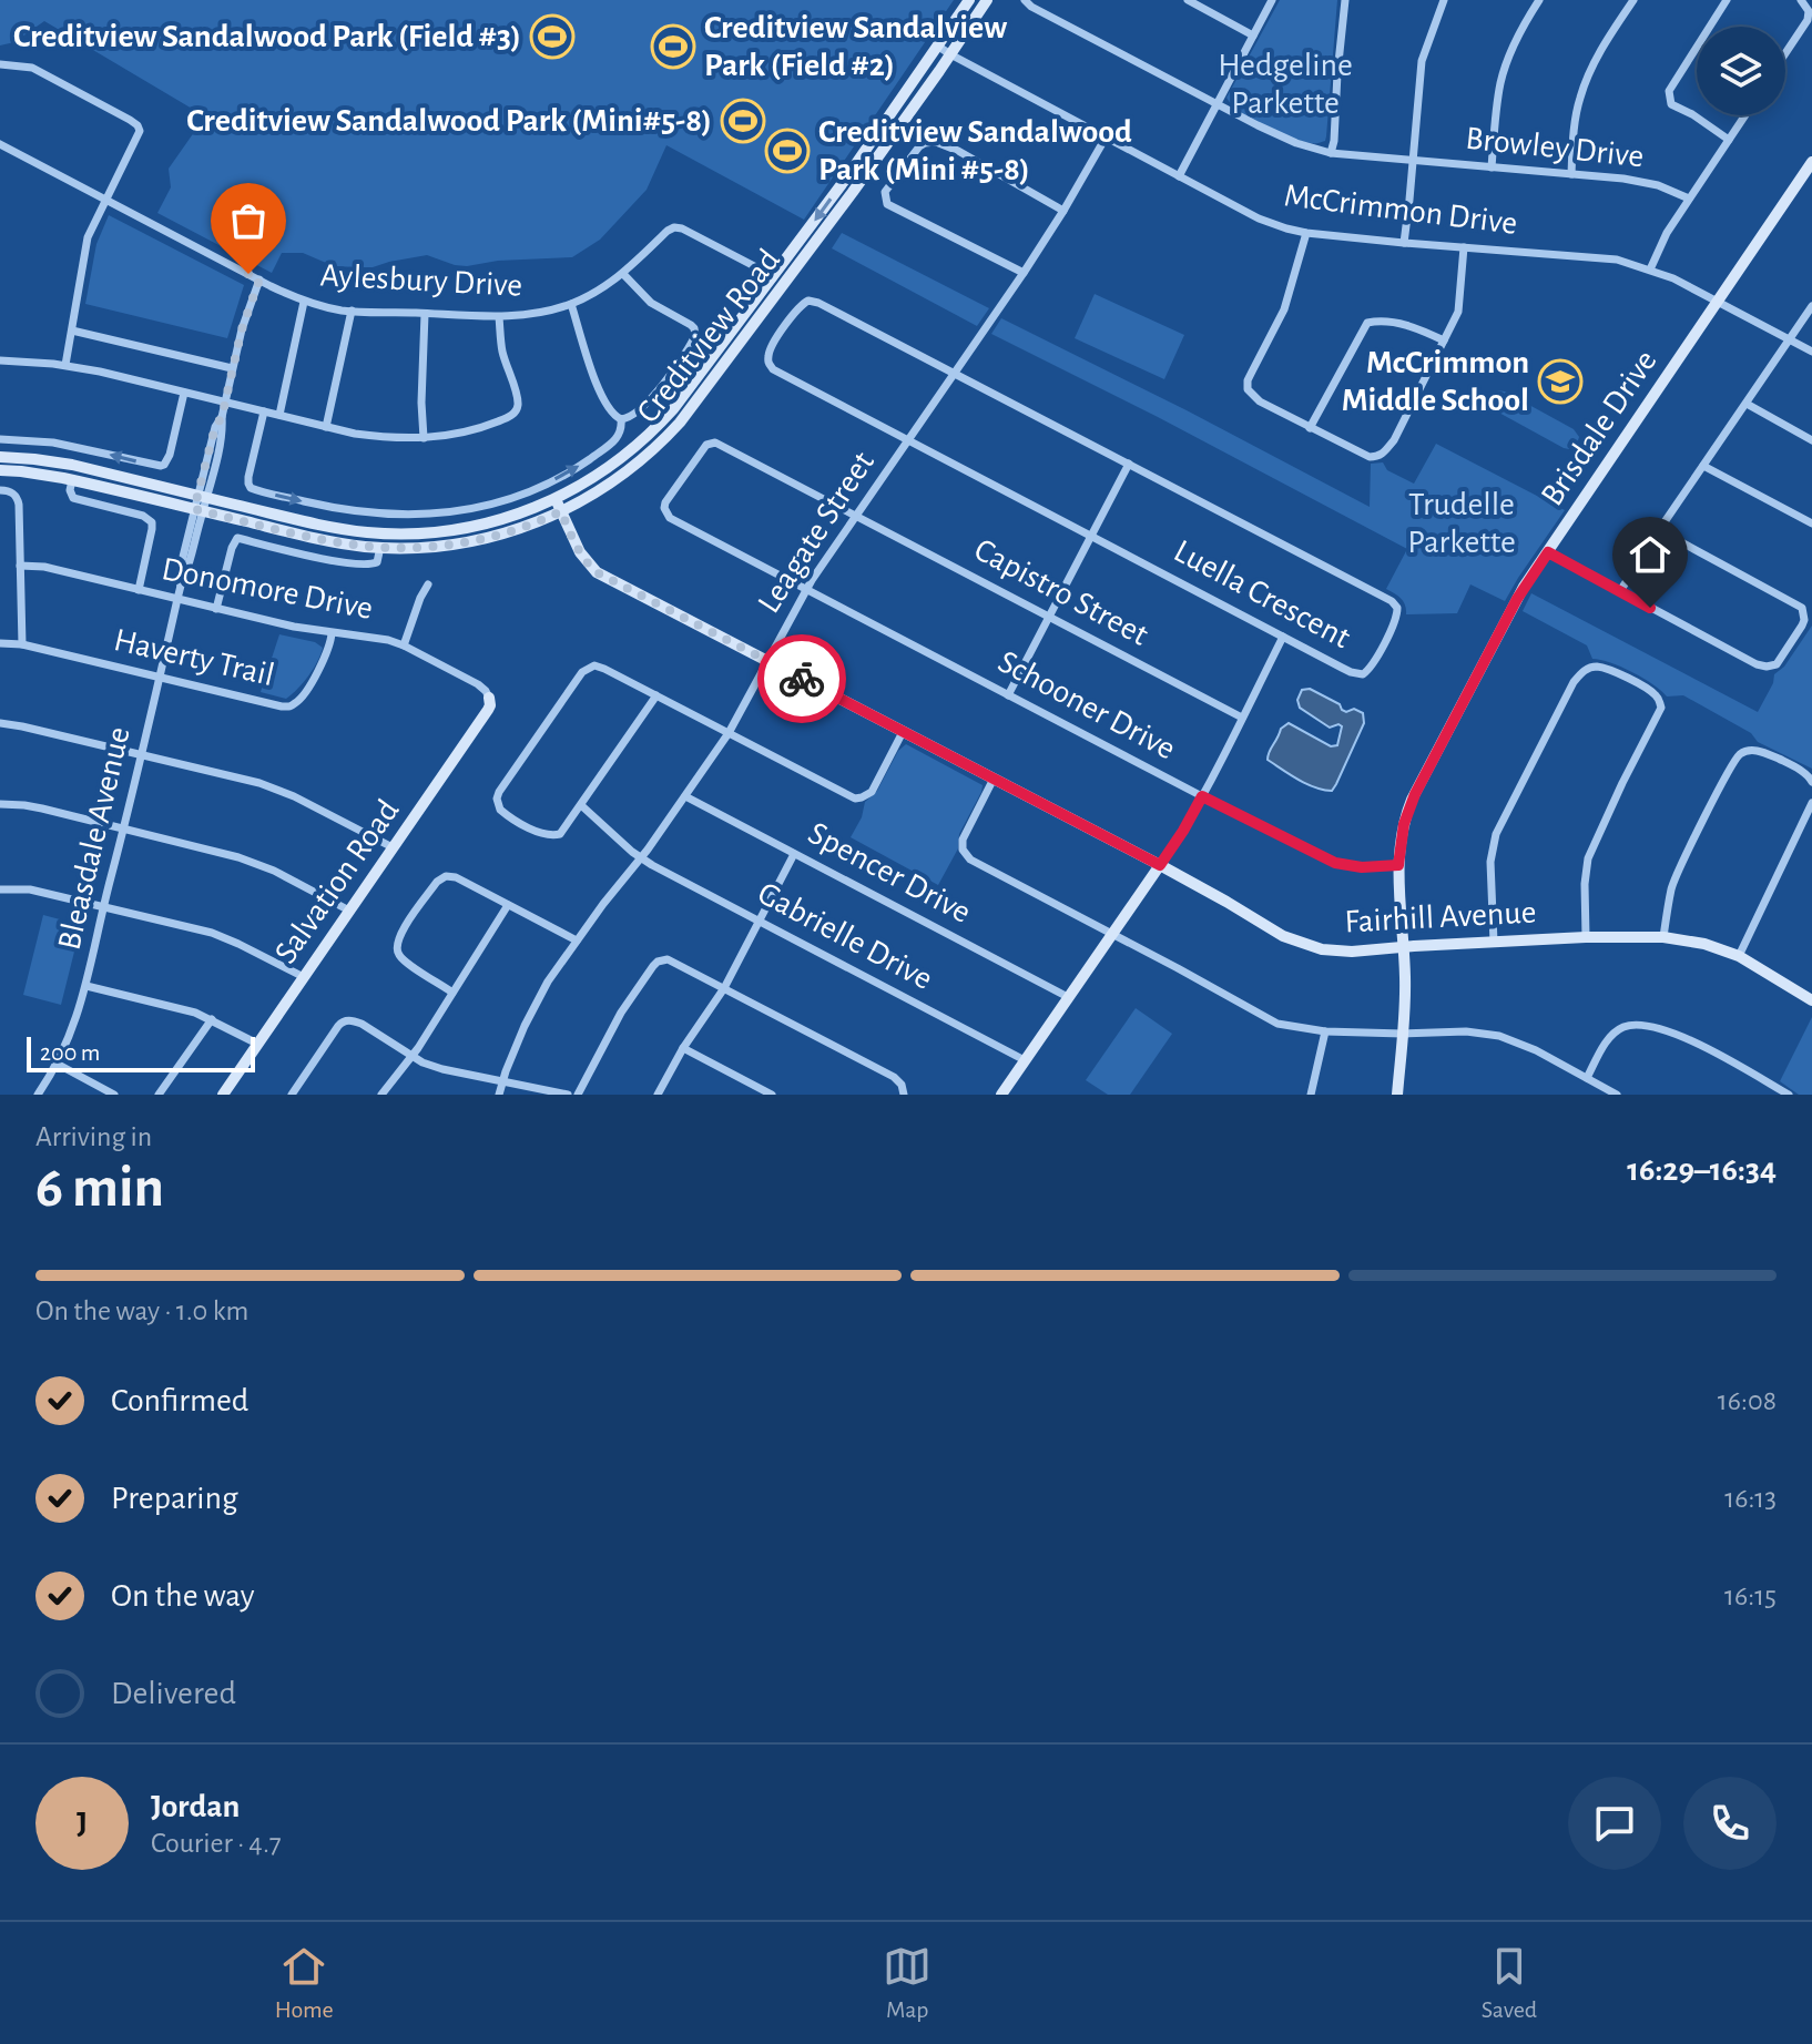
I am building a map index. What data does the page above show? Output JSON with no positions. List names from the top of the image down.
{
  "streets": {
    "street": [
      "Browley Drive",
      "McCrimmon Drive",
      "Aylesbury Drive",
      "Creditview Road",
      "Brisdale Drive",
      "Leagate Street",
      "Donomore Drive",
      "Capistro Street",
      "Luella Crescent",
      "Haverty Trail",
      "Schooner Drive",
      "Bleasdale Avenue",
      "Spencer Drive",
      "Salvation Road",
      "Fairhill Avenue",
      "Gabrielle Drive"
    ]
  },
  "crossings": [
    ["McCrimmon Drive", "Creditview Road"],
    ["McCrimmon Drive", "Brisdale Drive"],
    ["McCrimmon Drive", "Leagate Street"],
    ["Aylesbury Drive", "Creditview Road"],
    ["Aylesbury Drive", "Bleasdale Avenue"],
    ["Creditview Road", "Bleasdale Avenue"],
    ["Creditview Road", "Fairhill Avenue"],
    ["Brisdale Drive", "Schooner Drive"],
    ["Brisdale Drive", "Fairhill Avenue"],
    ["Leagate Street", "Capistro Street"],
    ["Leagate Street", "Luella Crescent"],
    ["Leagate Street", "Schooner Drive"],
    ["Leagate Street", "Spencer Drive"],
    ["Leagate Street", "Fairhill Avenue"],
    ["Leagate Street", "Gabrielle Drive"],
    ["Donomore Drive", "Haverty Trail"],
    ["Donomore Drive", "Bleasdale Avenue"],
    ["Donomore Drive", "Salvation Road"],
    ["Capistro Street", "Schooner Drive"],
    ["Haverty Trail", "Bleasdale Avenue"]
  ],
  "parks": ["Hedgeline Parkette", "Trudelle Parkette"],
  "places": {
    "sports": [
      "Creditview Sandalwood Park (Field #3)",
      "Creditview Sandalview Park (Field #2)",
      "Creditview Sandalwood Park (Mini#5-8)",
      "Creditview Sandalwood Park (Mini #5-8)"
    ],
    "school or university": ["McCrimmon Middle School"]
  },
  "scale_bar": "200 m",
  "page": {
    "scale": "200 m",
    "heading": ["6 min", "Arriving in", "16:29–16:34"],
    "panel": ["Jordan", "Courier · 4.7"],
    "bar": "On the way · 1.0 km",
    "list": [
      ["Confirmed", "16:08"],
      ["Preparing", "16:13"],
      ["On the way", "16:15"],
      "Delivered"
    ],
    "round": "J",
    "tabs": ["Home", "Map", "Saved"]
  }
}
